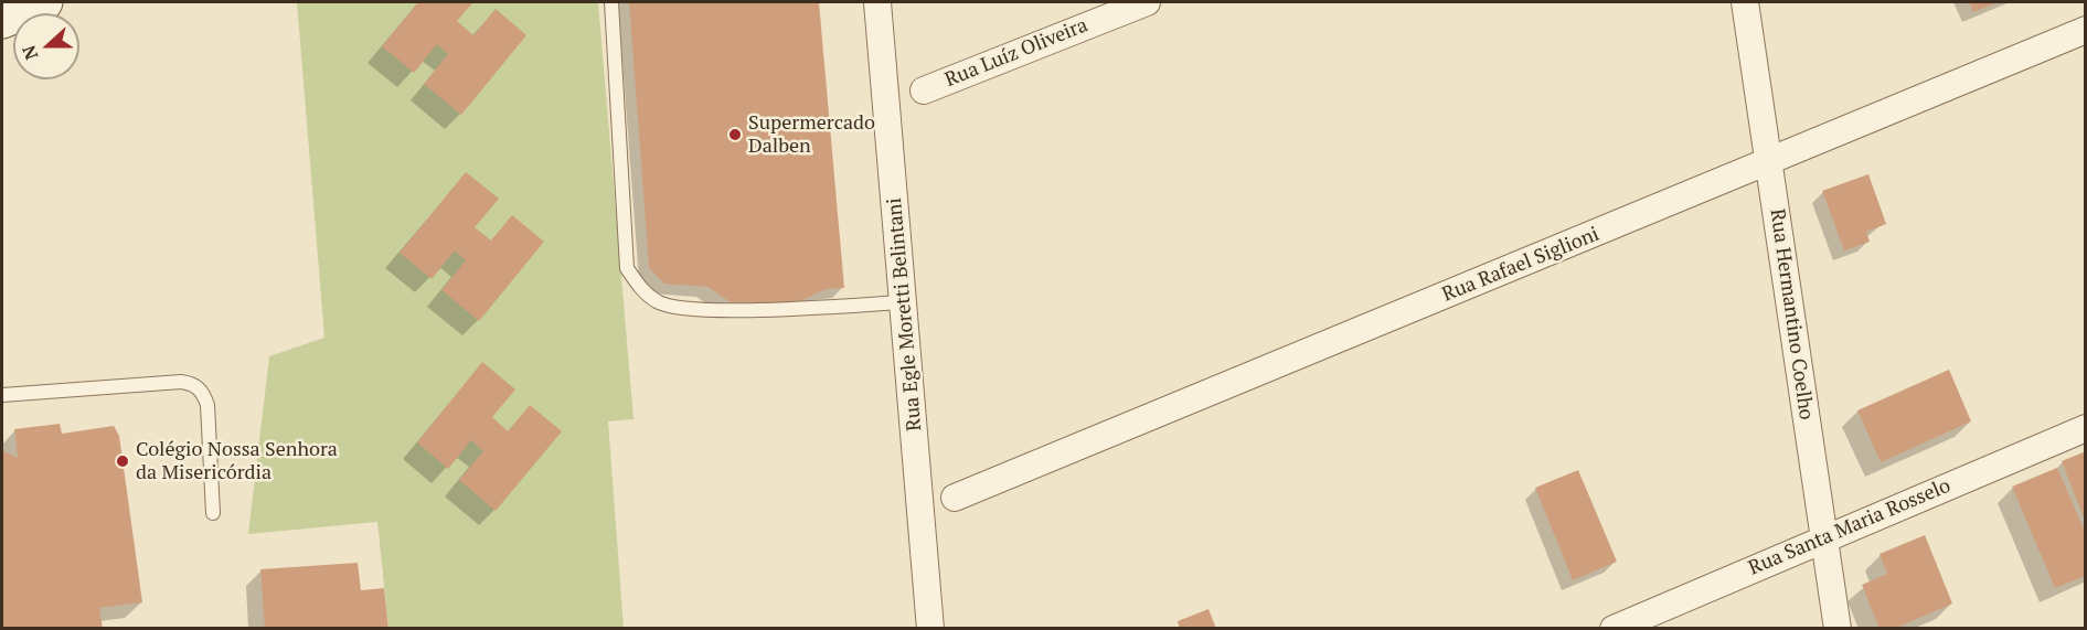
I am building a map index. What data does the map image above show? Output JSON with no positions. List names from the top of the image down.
{
  "streets": {
    "street": [
      "Rua Luíz Oliveira",
      "Rua Rafael Siglioni",
      "Rua Egle Moretti Belintani",
      "Rua Hermantino Coelho",
      "Rua Santa Maria Rosselo"
    ]
  },
  "crossings": [
    ["Rua Rafael Siglioni", "Rua Hermantino Coelho"],
    ["Rua Hermantino Coelho", "Rua Santa Maria Rosselo"]
  ],
  "places": ["Supermercado Dalben", "Colégio Nossa Senhora da Misericórdia"],
  "north": "left"
}
